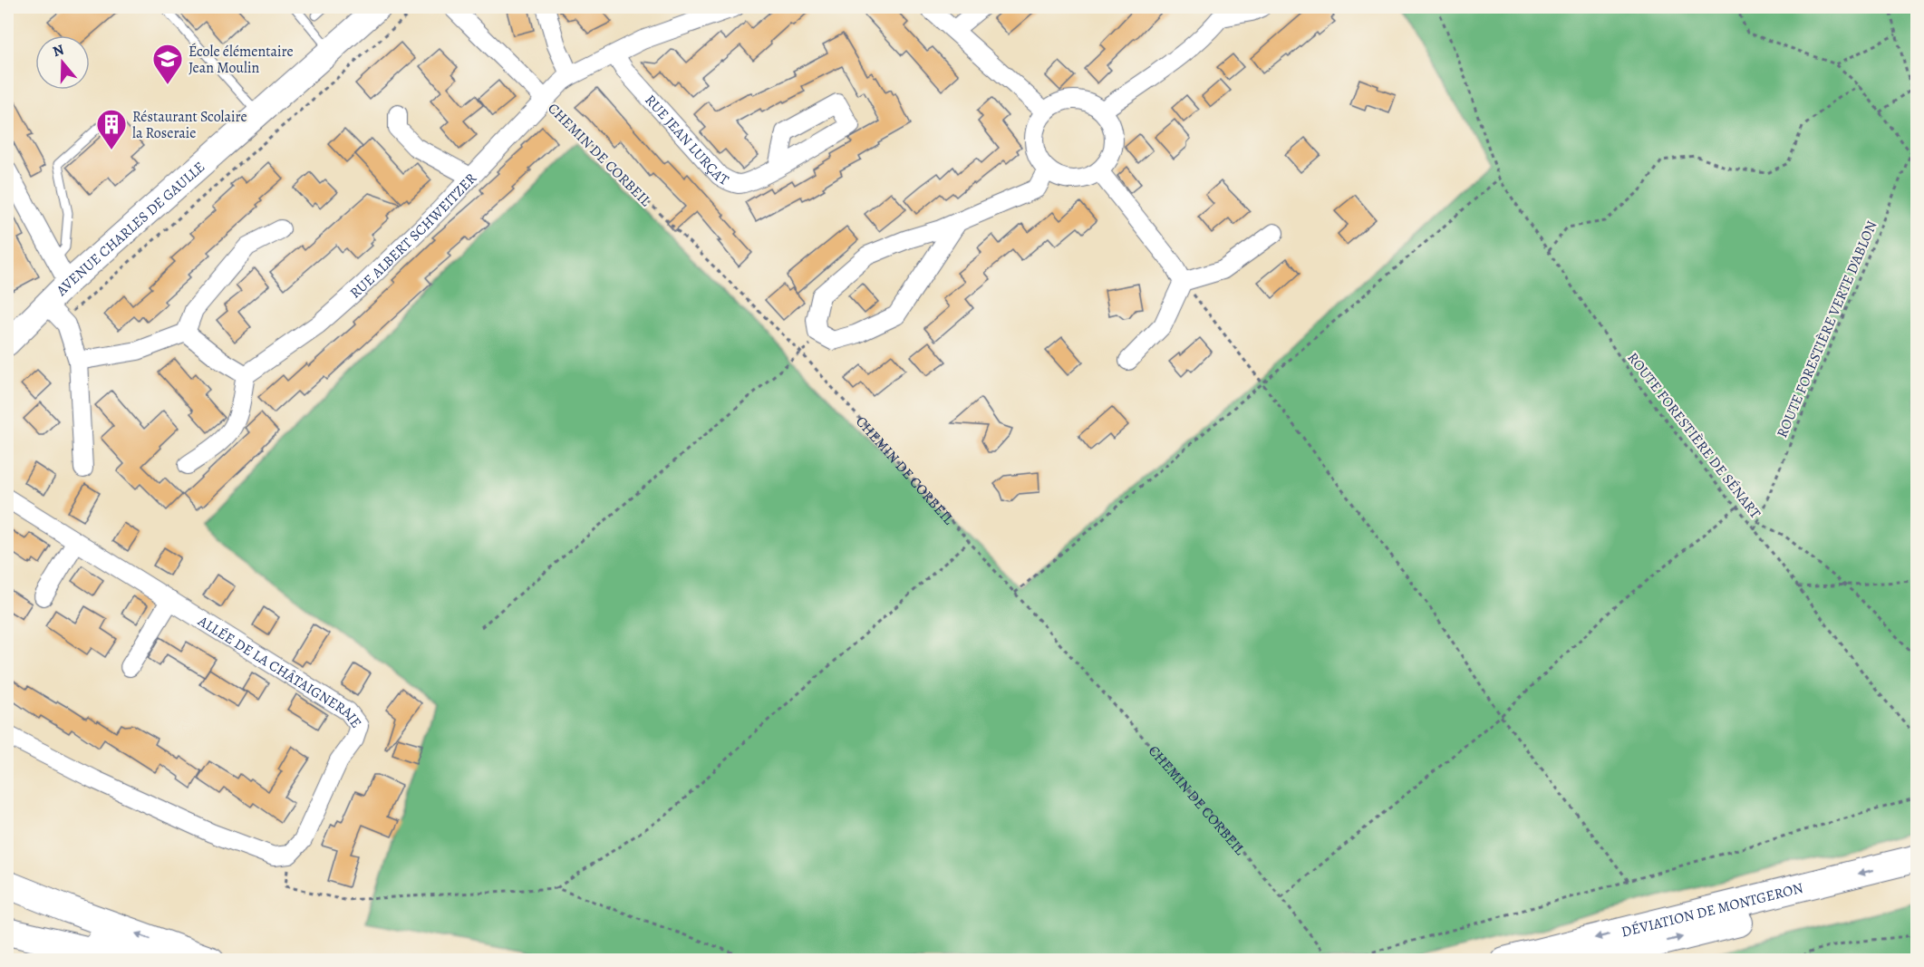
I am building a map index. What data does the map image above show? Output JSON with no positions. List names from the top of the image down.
{
  "streets": {
    "main road": ["AVENUE CHARLES DE GAULLE", "DÉVIATION DE MONTGERON"],
    "street": [
      "RUE JEAN LURÇAT",
      "CHEMIN DE CORBEIL",
      "RUE ALBERT SCHWEITZER",
      "ALLÉE DE LA CHÂTAIGNERAIE"
    ],
    "path": ["ROUTE FORESTIÈRE VERTE D'ABLON", "ROUTE FORESTIÈRE DE SÉNART"]
  },
  "crossings": [
    ["RUE JEAN LURÇAT", "RUE ALBERT SCHWEITZER"],
    ["CHEMIN DE CORBEIL", "RUE ALBERT SCHWEITZER"],
    ["ROUTE FORESTIÈRE VERTE D'ABLON", "ROUTE FORESTIÈRE DE SÉNART"]
  ],
  "places": {
    "school or university": ["École élémentaire Jean Moulin"],
    "building": ["Réstaurant Scolaire la Roseraie"]
  },
  "north": "top"
}
